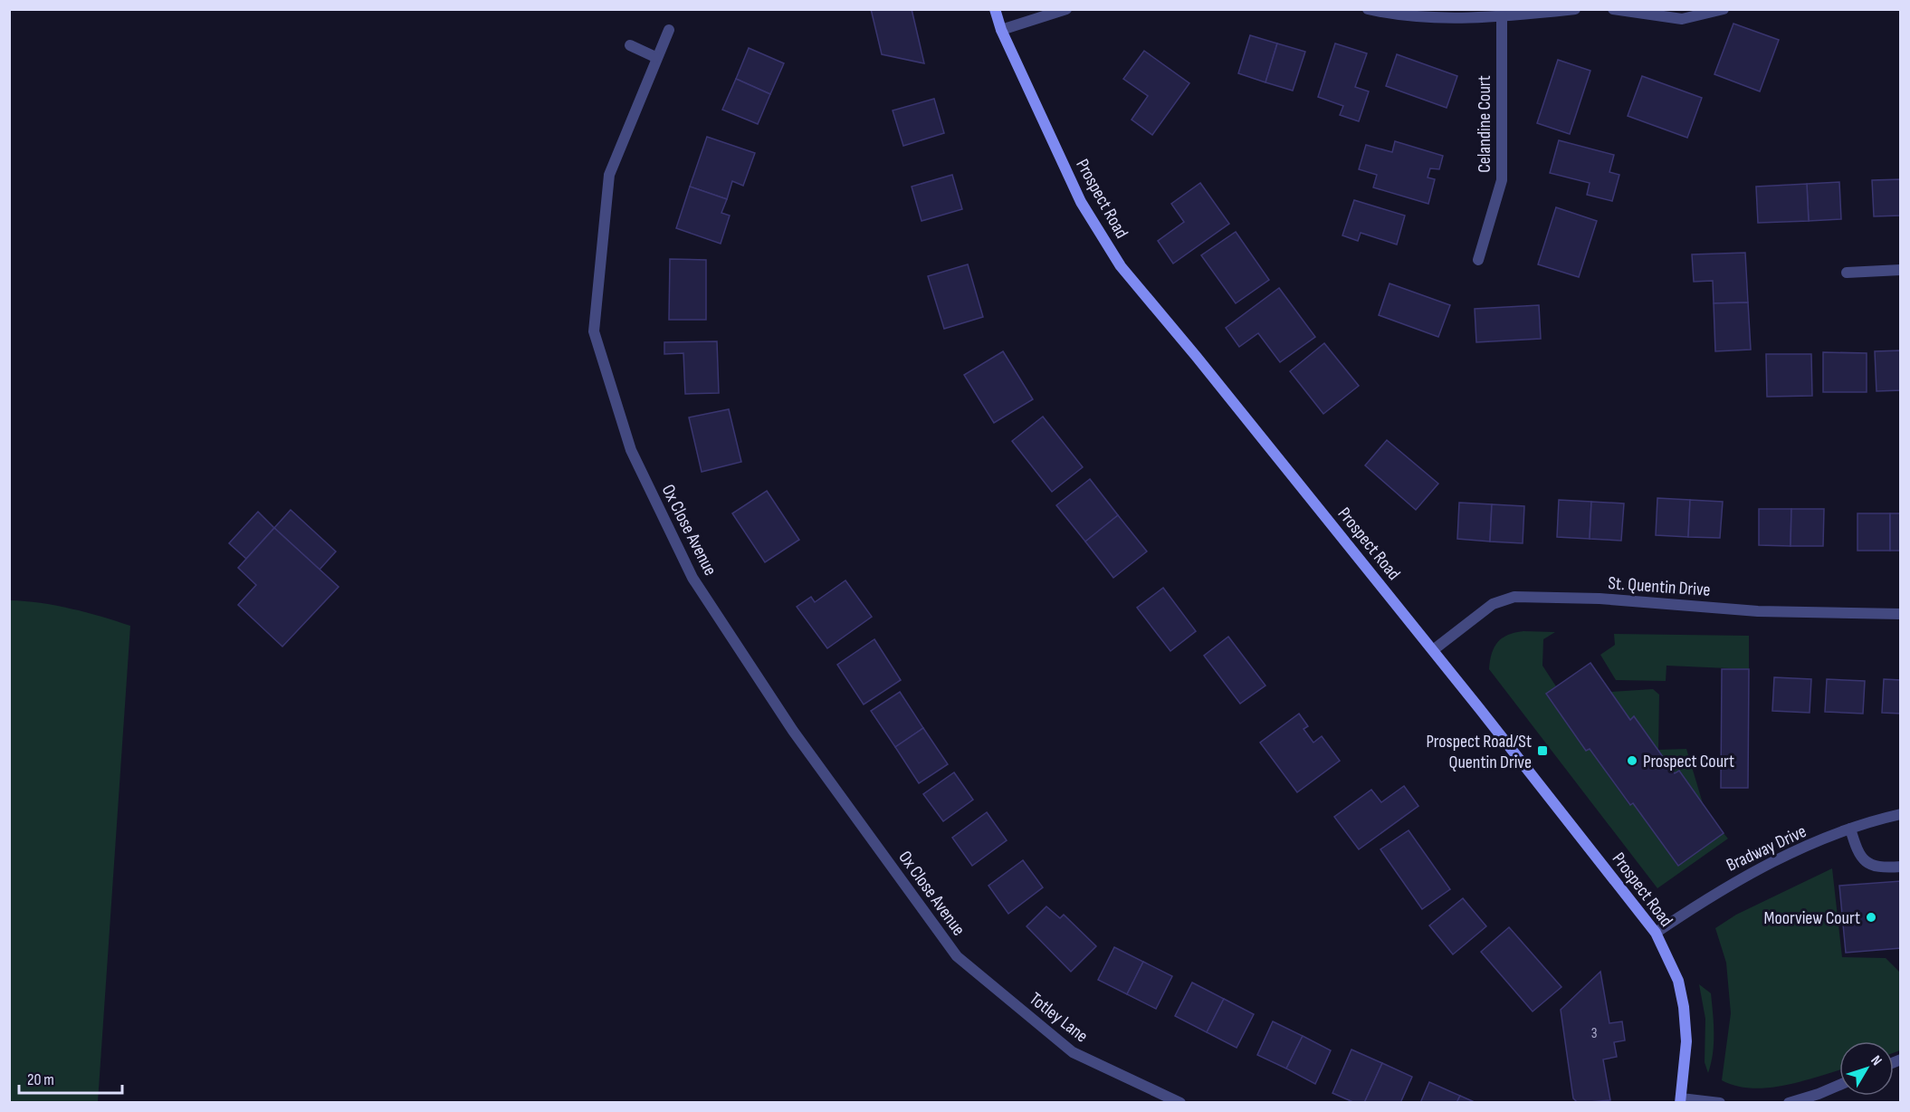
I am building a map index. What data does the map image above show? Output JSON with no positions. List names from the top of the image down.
{
  "streets": {
    "street": [
      "Celandine Court",
      "Prospect Road",
      "Ox Close Avenue",
      "St. Quentin Drive",
      "Bradway Drive",
      "Totley Lane"
    ]
  },
  "crossings": [
    ["Prospect Road", "St. Quentin Drive"],
    ["Prospect Road", "Bradway Drive"],
    ["Ox Close Avenue", "Totley Lane"]
  ],
  "places": {
    "transit": ["Prospect Road/St Quentin Drive"],
    "other": ["Prospect Court", "Moorview Court"]
  },
  "house_numbers": ["3"],
  "scale_bar": "20 m",
  "north": "top right"
}
